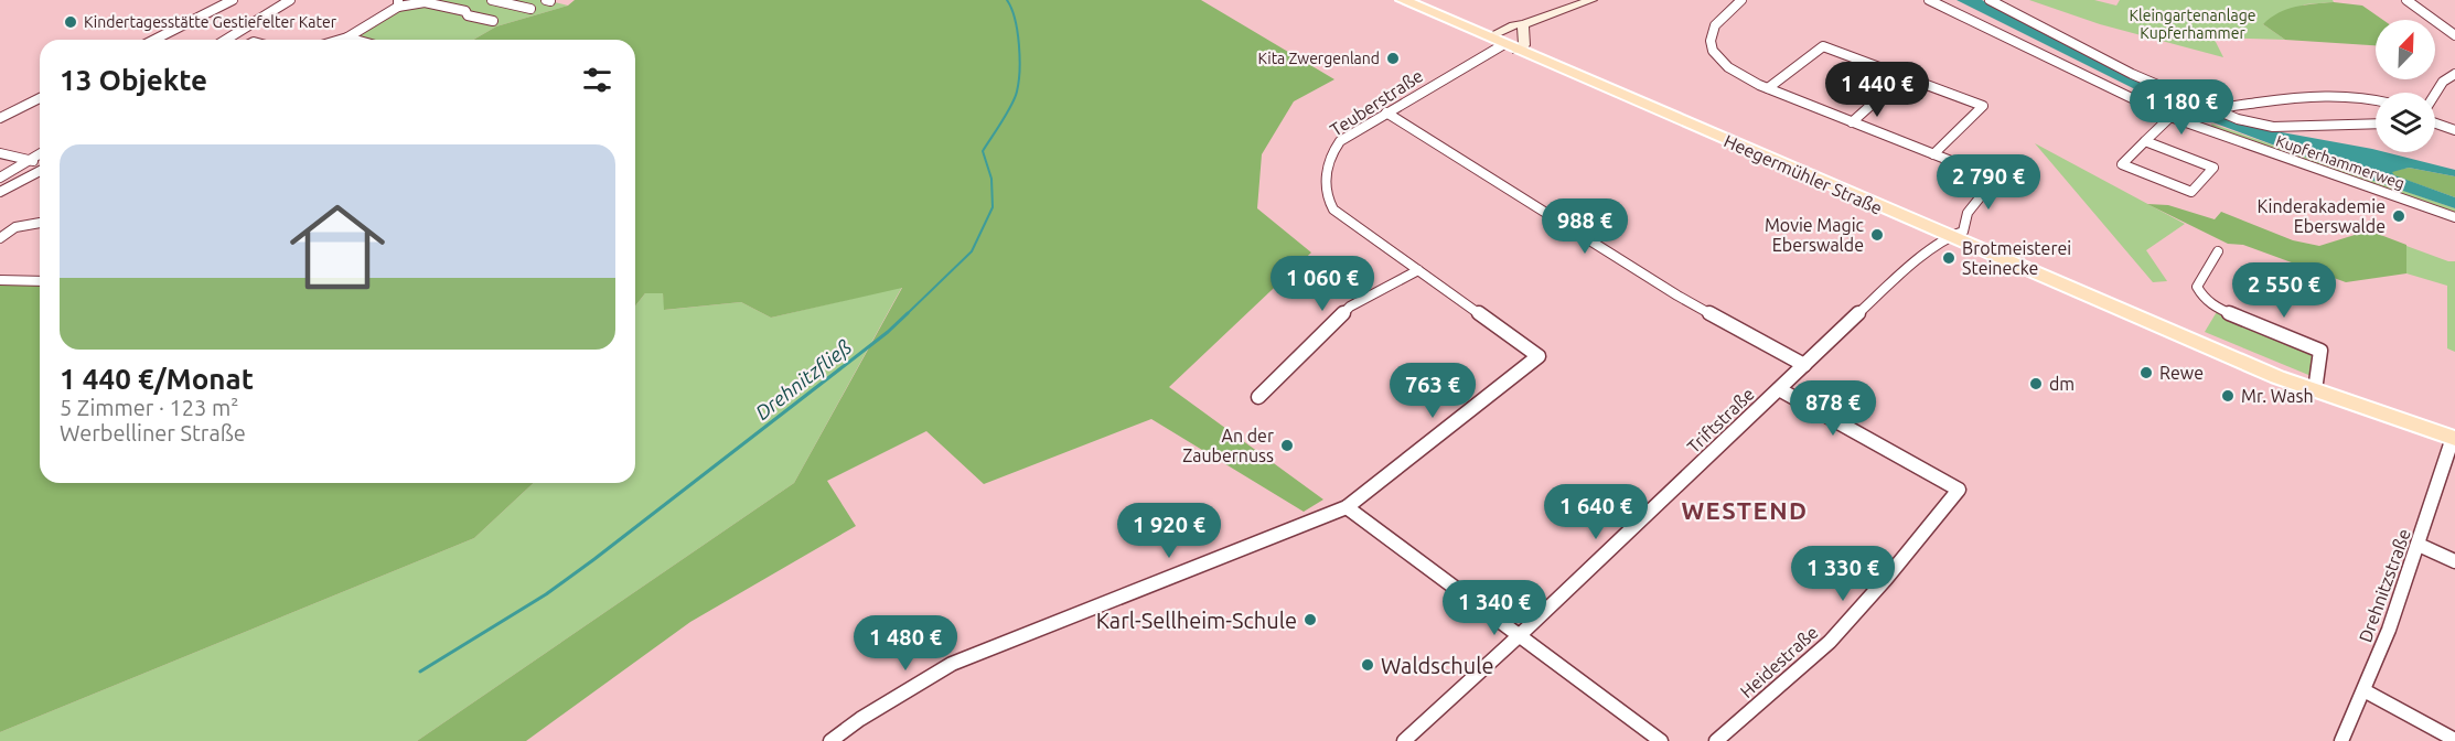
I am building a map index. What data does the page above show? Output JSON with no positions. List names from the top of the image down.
{
  "streets": {
    "main road": ["Heegermühler Straße"],
    "street": [
      "Teuberstraße",
      "Kupferhammerweg",
      "Triftstraße",
      "Drehnitzstraße",
      "Heidestraße"
    ]
  },
  "crossings": [
    ["Teuberstraße", "Heegermühler Straße"],
    ["Heegermühler Straße", "Triftstraße"],
    ["Heegermühler Straße", "Drehnitzstraße"],
    ["Triftstraße", "Heidestraße"]
  ],
  "districts": ["WESTEND"],
  "water": ["Drehnitzfließ"],
  "parks": ["Kleingartenanlage Kupferhammer"],
  "places": [
    "Kindertagesstätte Gestiefelter Kater",
    "Kita Zwergenland",
    "Kinderakademie Eberswalde",
    "Movie Magic Eberswalde",
    "Brotmeisterei Steinecke",
    "Rewe",
    "dm",
    "Mr. Wash",
    "An der Zaubernuss",
    "Karl-Sellheim-Schule",
    "Waldschule"
  ],
  "north": "top right",
  "page": {
    "heading": "13 Objekte",
    "price": [
      "1 440 €",
      "1 180 €",
      "2 790 €",
      "988 €",
      "1 060 €",
      "2 550 €",
      "763 €",
      "878 €",
      "1 640 €",
      "1 920 €",
      "1 330 €",
      "1 340 €",
      "1 480 €"
    ],
    "list": [
      {
        "name": "1 440 €/Monat",
        "note": "5 Zimmer · 123 m² · Werbelliner Straße"
      }
    ]
  }
}
